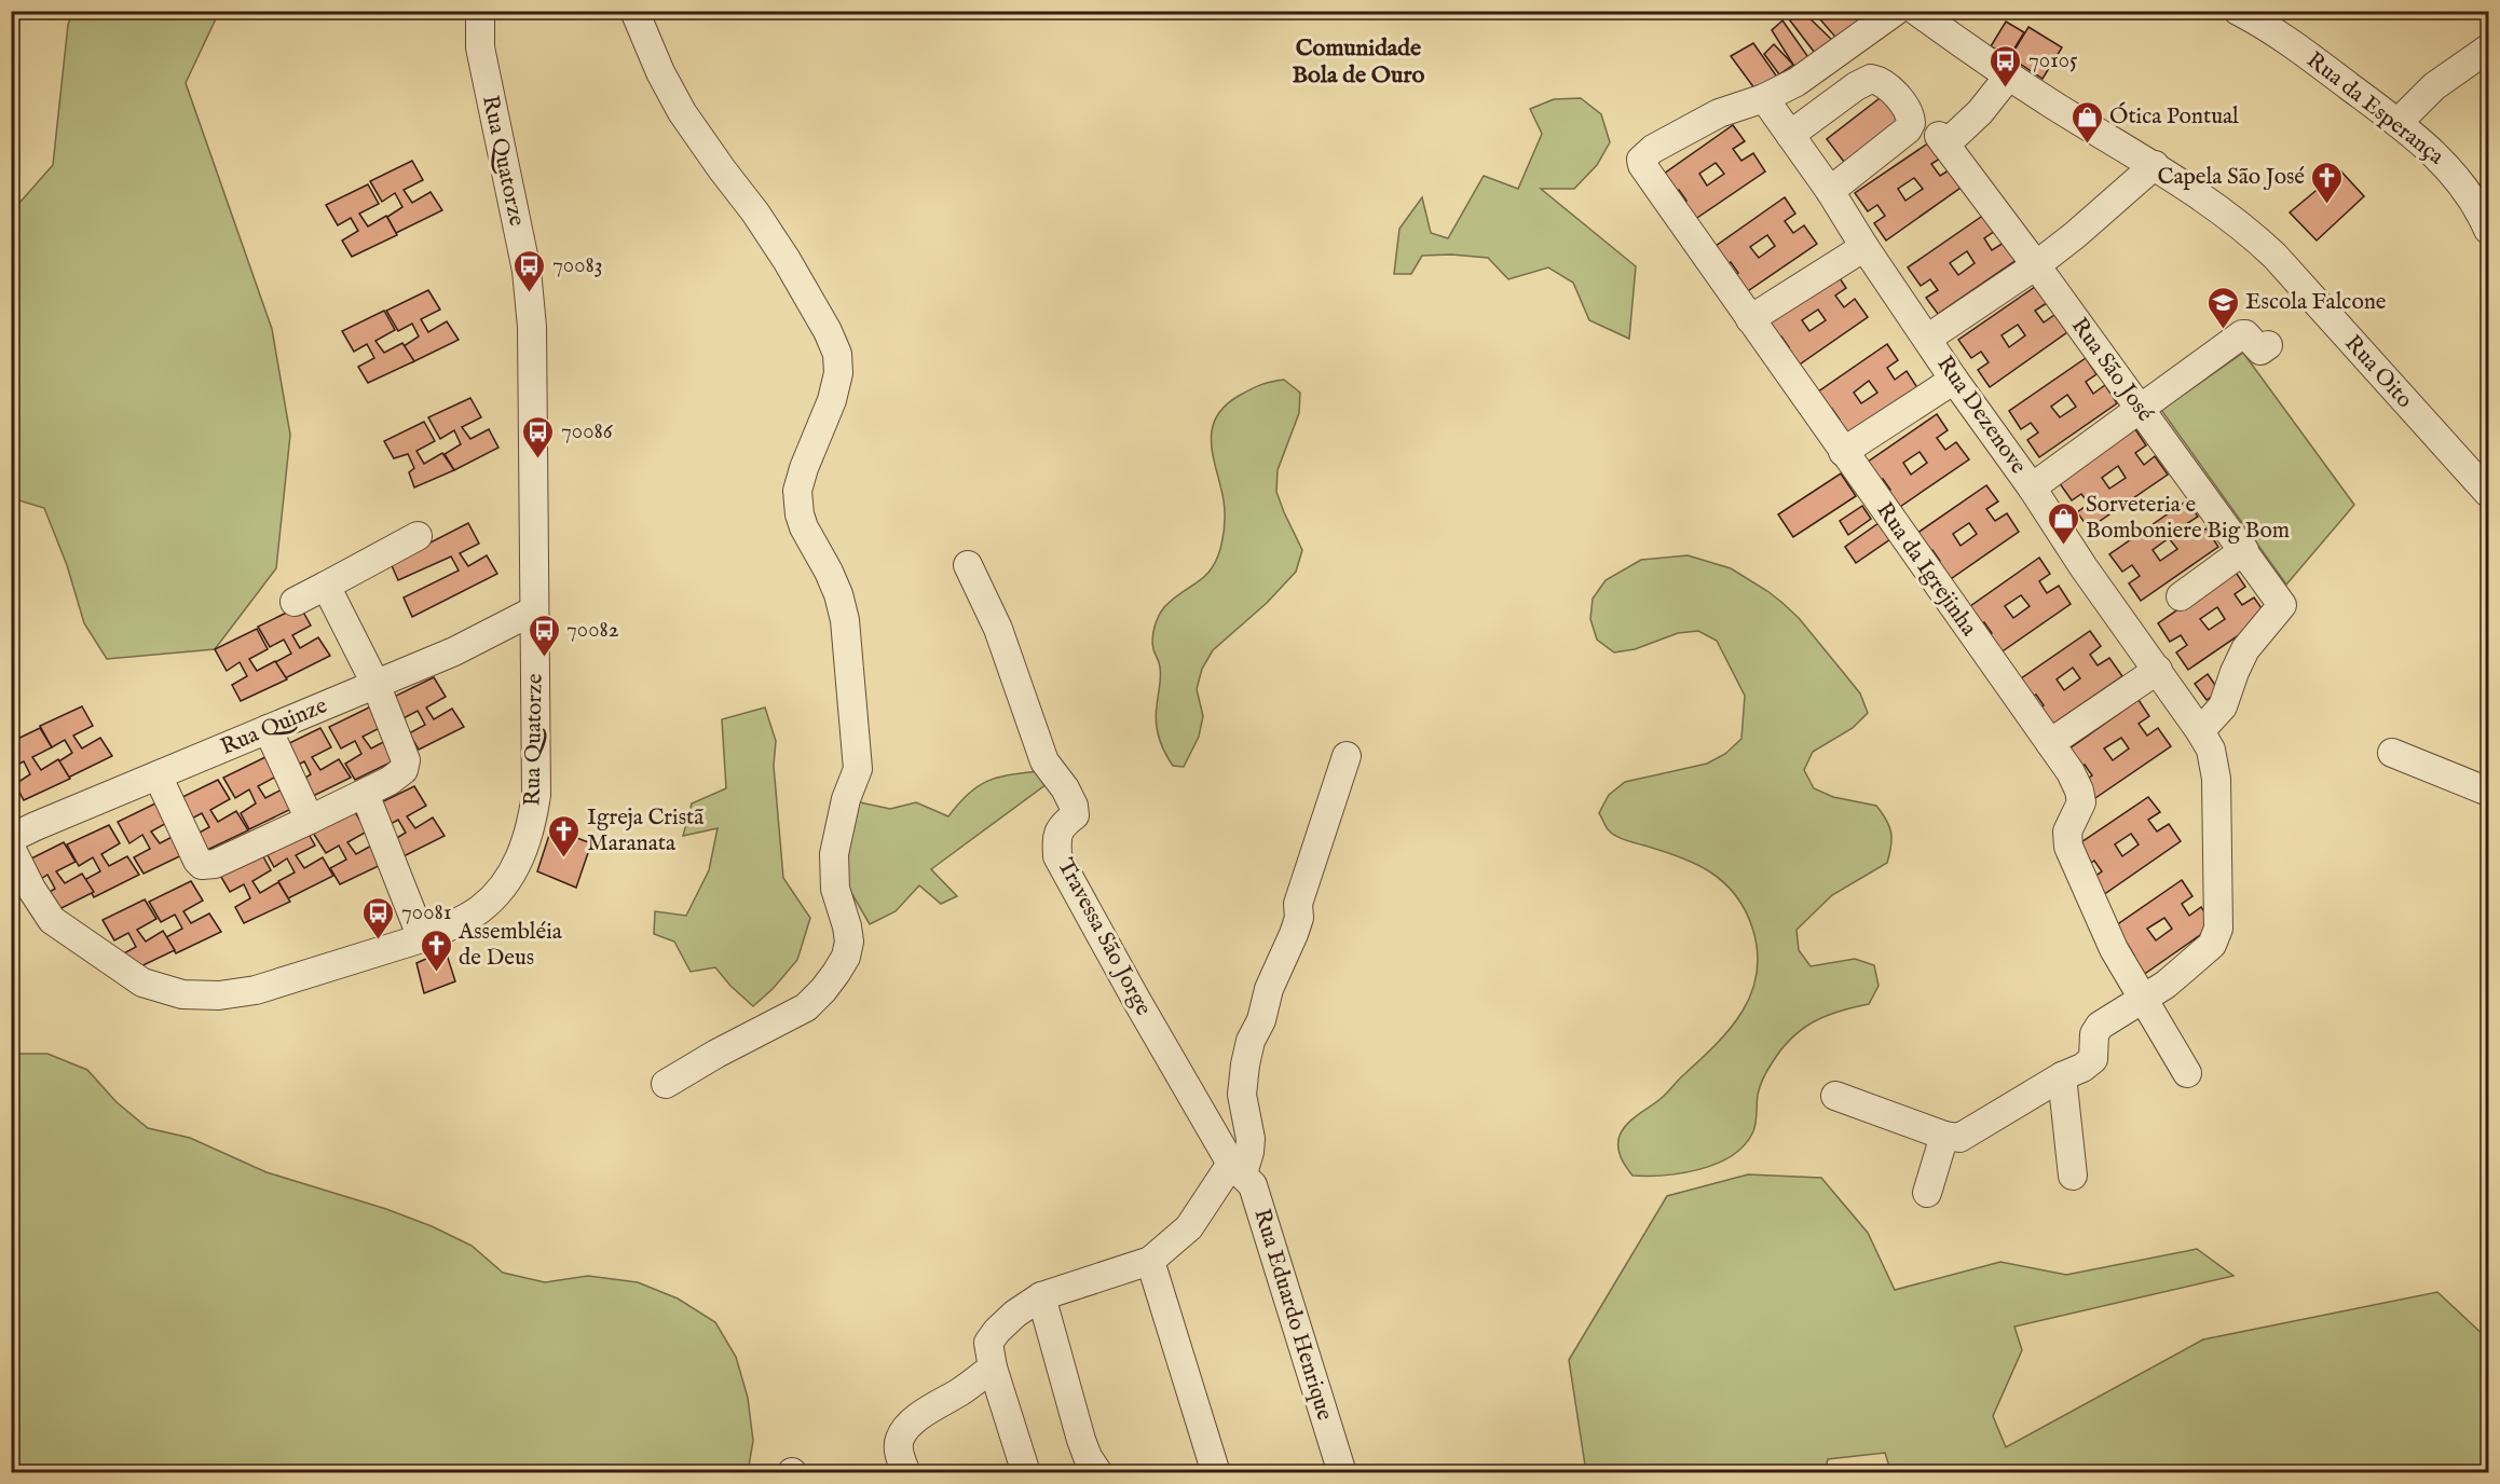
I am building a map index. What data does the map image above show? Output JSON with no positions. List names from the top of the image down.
{
  "streets": {
    "street": [
      "Rua da Esperança",
      "Rua Quatorze",
      "Rua São José",
      "Rua Oito",
      "Rua Dezenove",
      "Rua da Igrejinha",
      "Rua Quinze",
      "Travessa São Jorge",
      "Rua Eduardo Henrique"
    ]
  },
  "crossings": [
    ["Rua Quatorze", "Rua Quinze"],
    ["Rua São José", "Rua Oito"],
    ["Rua São José", "Rua Dezenove"],
    ["Rua Dezenove", "Rua da Igrejinha"],
    ["Travessa São Jorge", "Rua Eduardo Henrique"]
  ],
  "districts": ["Comunidade Bola de Ouro"],
  "places": {
    "bus stop": [
      "70105",
      "70083",
      "70086",
      "70082",
      "70081"
    ],
    "shop": ["Ótica Pontual", "Sorveteria e Bomboniere Big Bom"],
    "church": ["Capela São José", "Igreja Cristã Maranata", "Assembléia de Deus"],
    "school or university": ["Escola Falcone"]
  }
}
